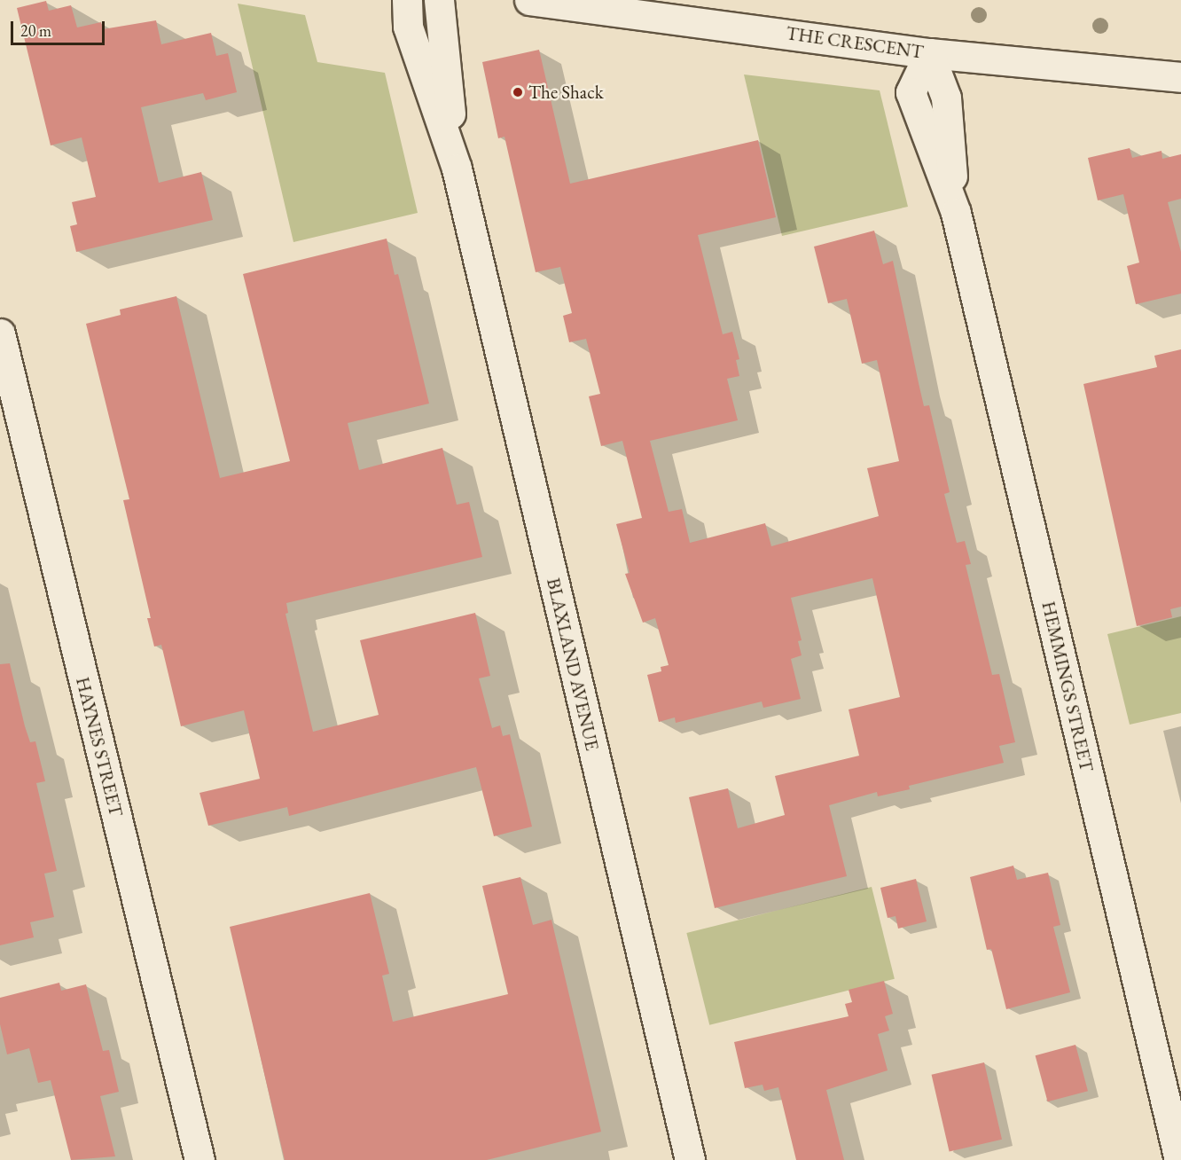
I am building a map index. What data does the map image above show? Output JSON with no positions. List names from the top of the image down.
{
  "streets": {
    "street": [
      "THE CRESCENT",
      "BLAXLAND AVENUE",
      "HEMMINGS STREET",
      "HAYNES STREET"
    ]
  },
  "crossings": [
    ["THE CRESCENT", "HEMMINGS STREET"]
  ],
  "places": ["The Shack"],
  "scale_bar": "20 m"
}
